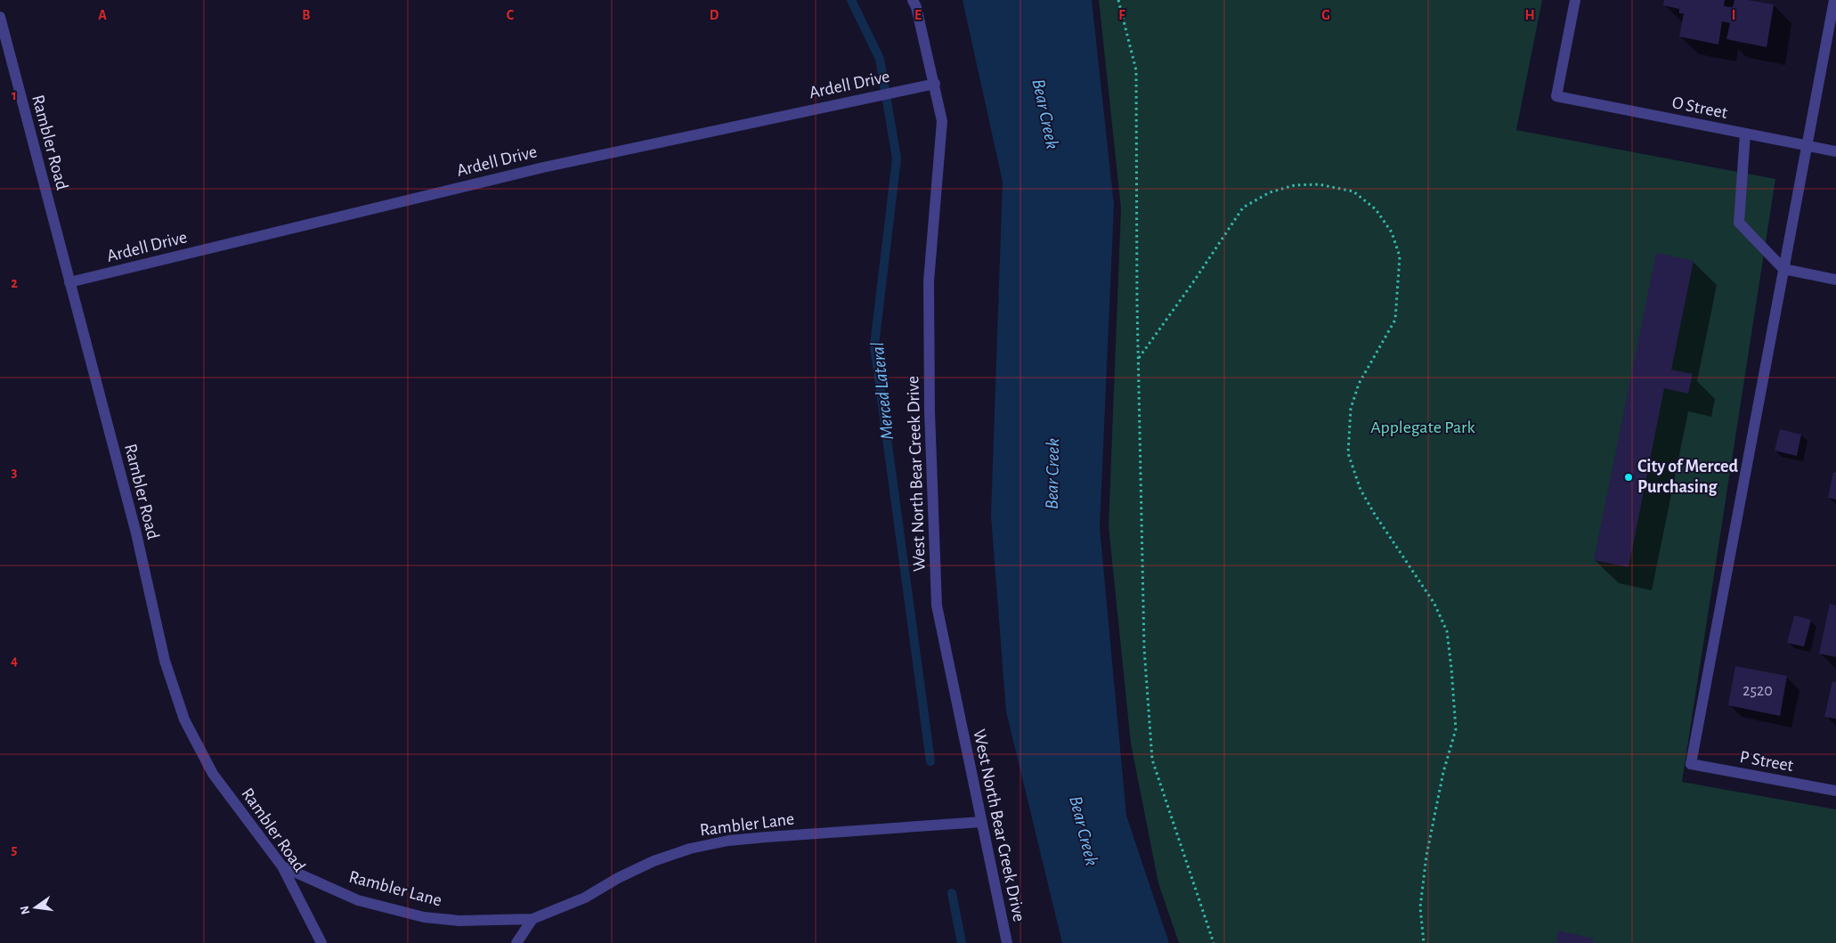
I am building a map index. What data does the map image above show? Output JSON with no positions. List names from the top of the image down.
{
  "streets": {
    "street": [
      "Ardell Drive",
      "O Street",
      "Rambler Road",
      "West North Bear Creek Drive",
      "P Street",
      "Rambler Lane"
    ]
  },
  "crossings": [
    ["Ardell Drive", "Rambler Road"],
    ["Ardell Drive", "West North Bear Creek Drive"],
    ["Rambler Road", "Rambler Lane"],
    ["West North Bear Creek Drive", "Rambler Lane"]
  ],
  "water": ["Bear Creek", "Merced Lateral"],
  "parks": ["Applegate Park"],
  "places": ["City of Merced Purchasing"],
  "house_numbers": ["2520"],
  "north": "left",
  "grid": {
    "columns": [
      "A",
      "B",
      "C",
      "D",
      "E",
      "F",
      "G",
      "H",
      "I"
    ],
    "rows": [
      "1",
      "2",
      "3",
      "4",
      "5"
    ]
  }
}
